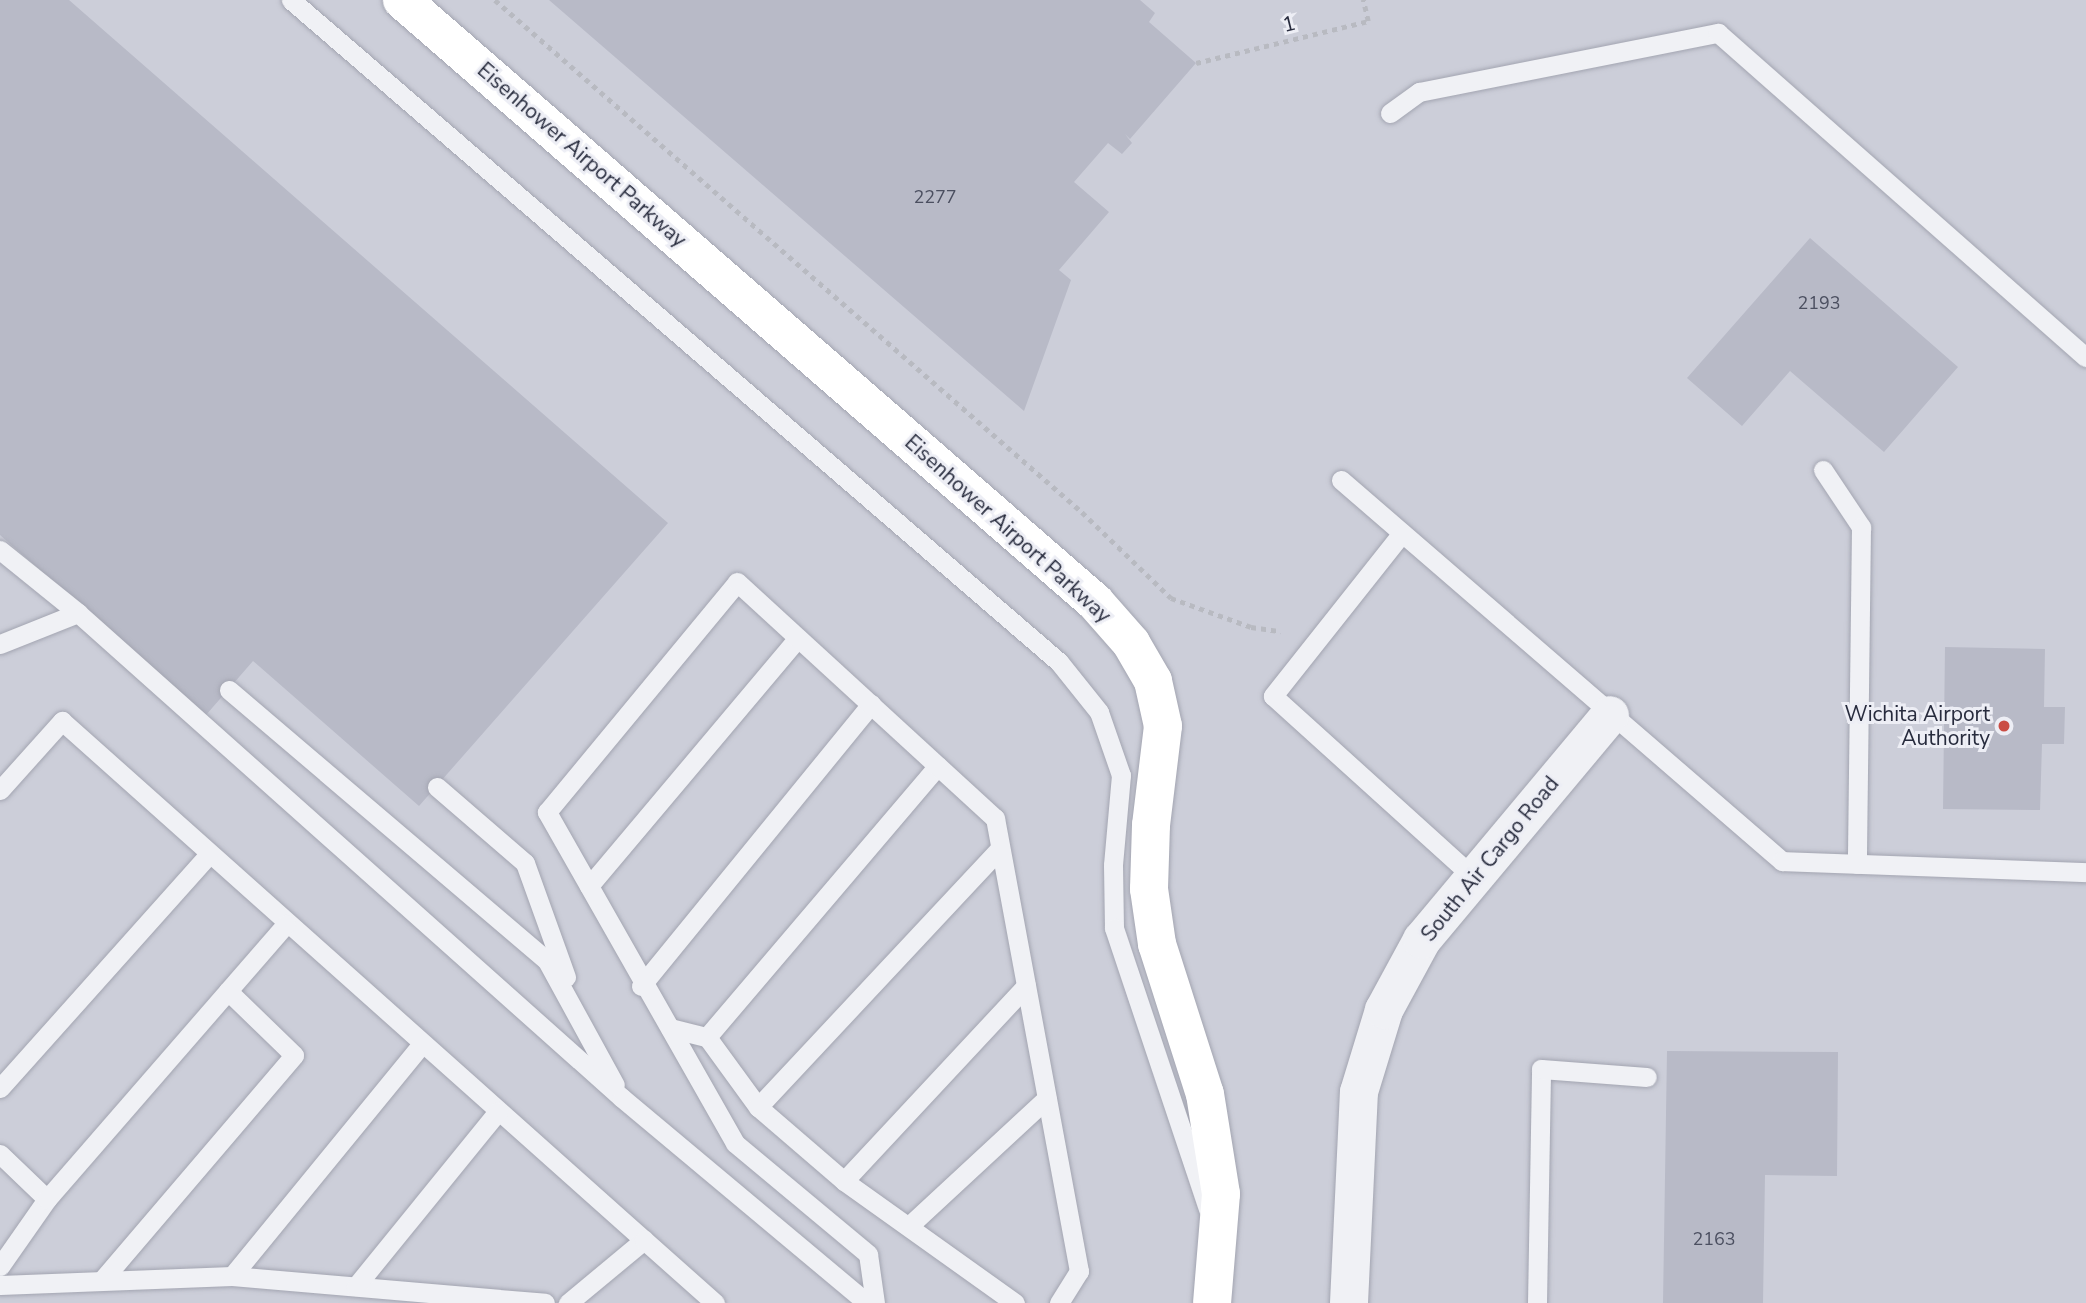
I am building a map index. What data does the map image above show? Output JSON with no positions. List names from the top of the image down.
{
  "streets": {
    "main road": ["Eisenhower Airport Parkway"],
    "street": ["South Air Cargo Road"],
    "path": ["1"]
  },
  "places": ["Wichita Airport Authority"],
  "house_numbers": ["2277", "2193", "2163"]
}
